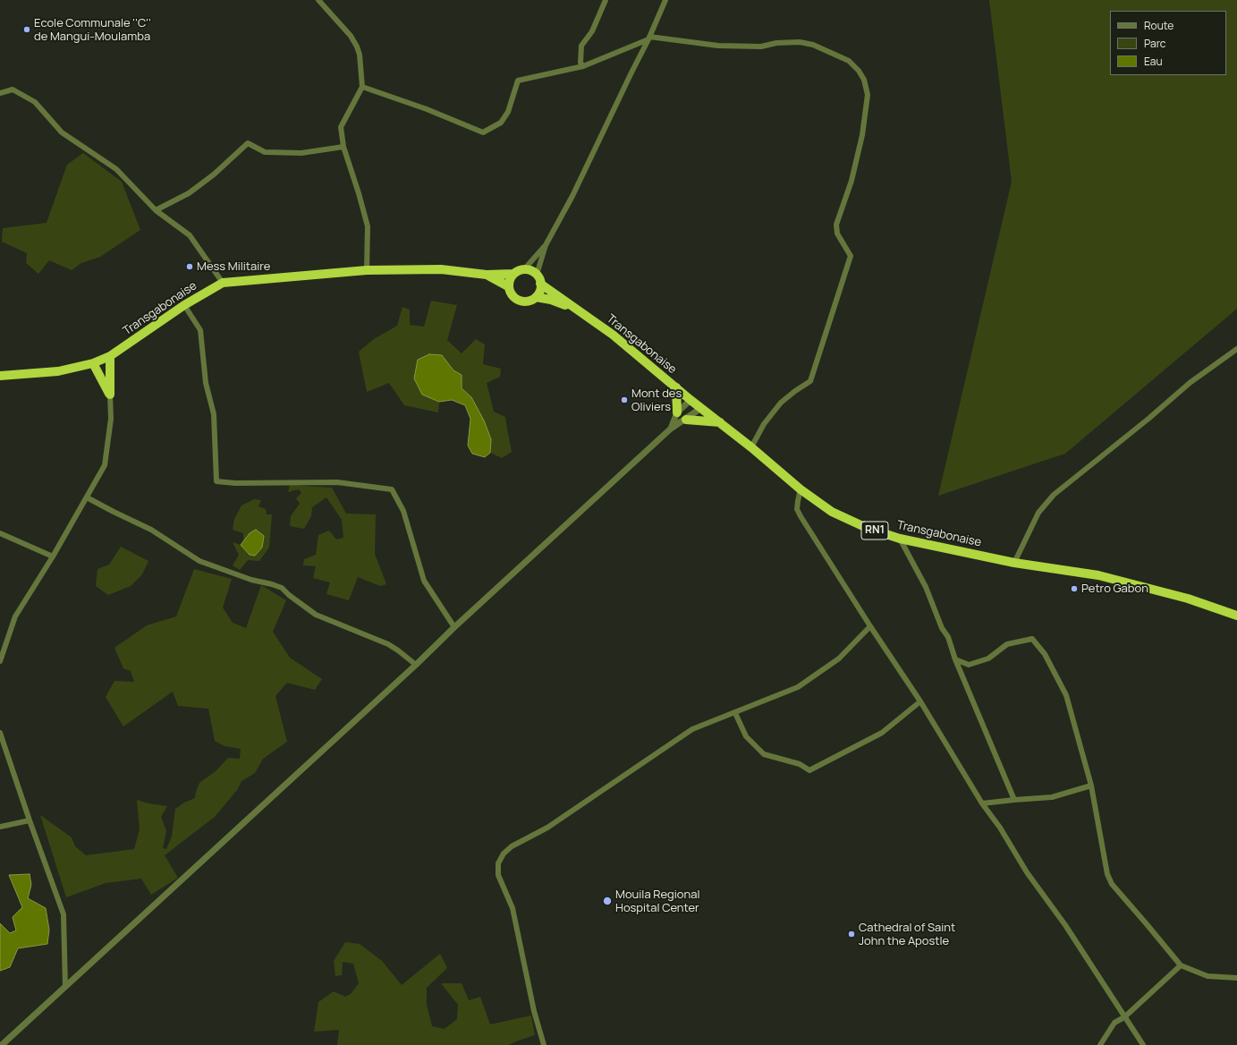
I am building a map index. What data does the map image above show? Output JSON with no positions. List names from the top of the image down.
{
  "streets": {
    "highway": ["Transgabonaise", "RN1"]
  },
  "places": [
    "Ecole Communale ''C'' de Mangui-Moulamba",
    "Mess Militaire",
    "Mont des Oliviers",
    "Petro Gabon",
    "Mouila Regional Hospital Center",
    "Cathedral of Saint John the Apostle"
  ],
  "legend": ["Route", "Parc", "Eau"]
}
